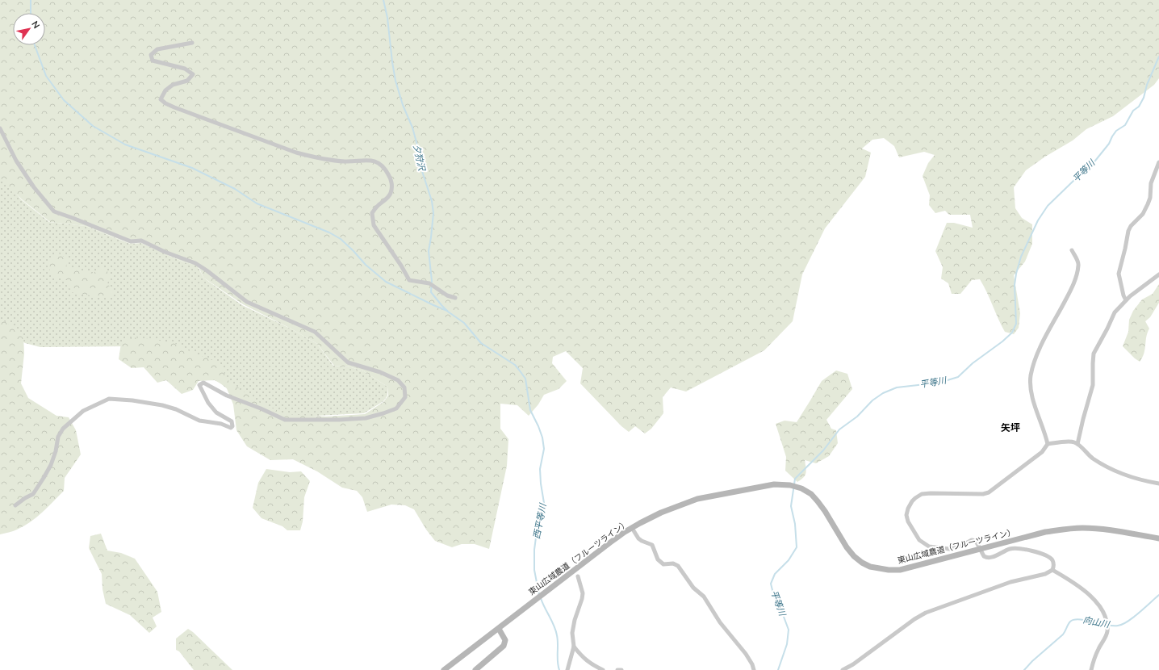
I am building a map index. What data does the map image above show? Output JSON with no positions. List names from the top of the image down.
{
  "streets": {
    "street": ["東山広域農道（フルーツライン）"]
  },
  "districts": ["矢坪"],
  "water": [
    "夕狩沢",
    "平等川",
    "西平等川",
    "向山川"
  ],
  "north": "top right"
}
